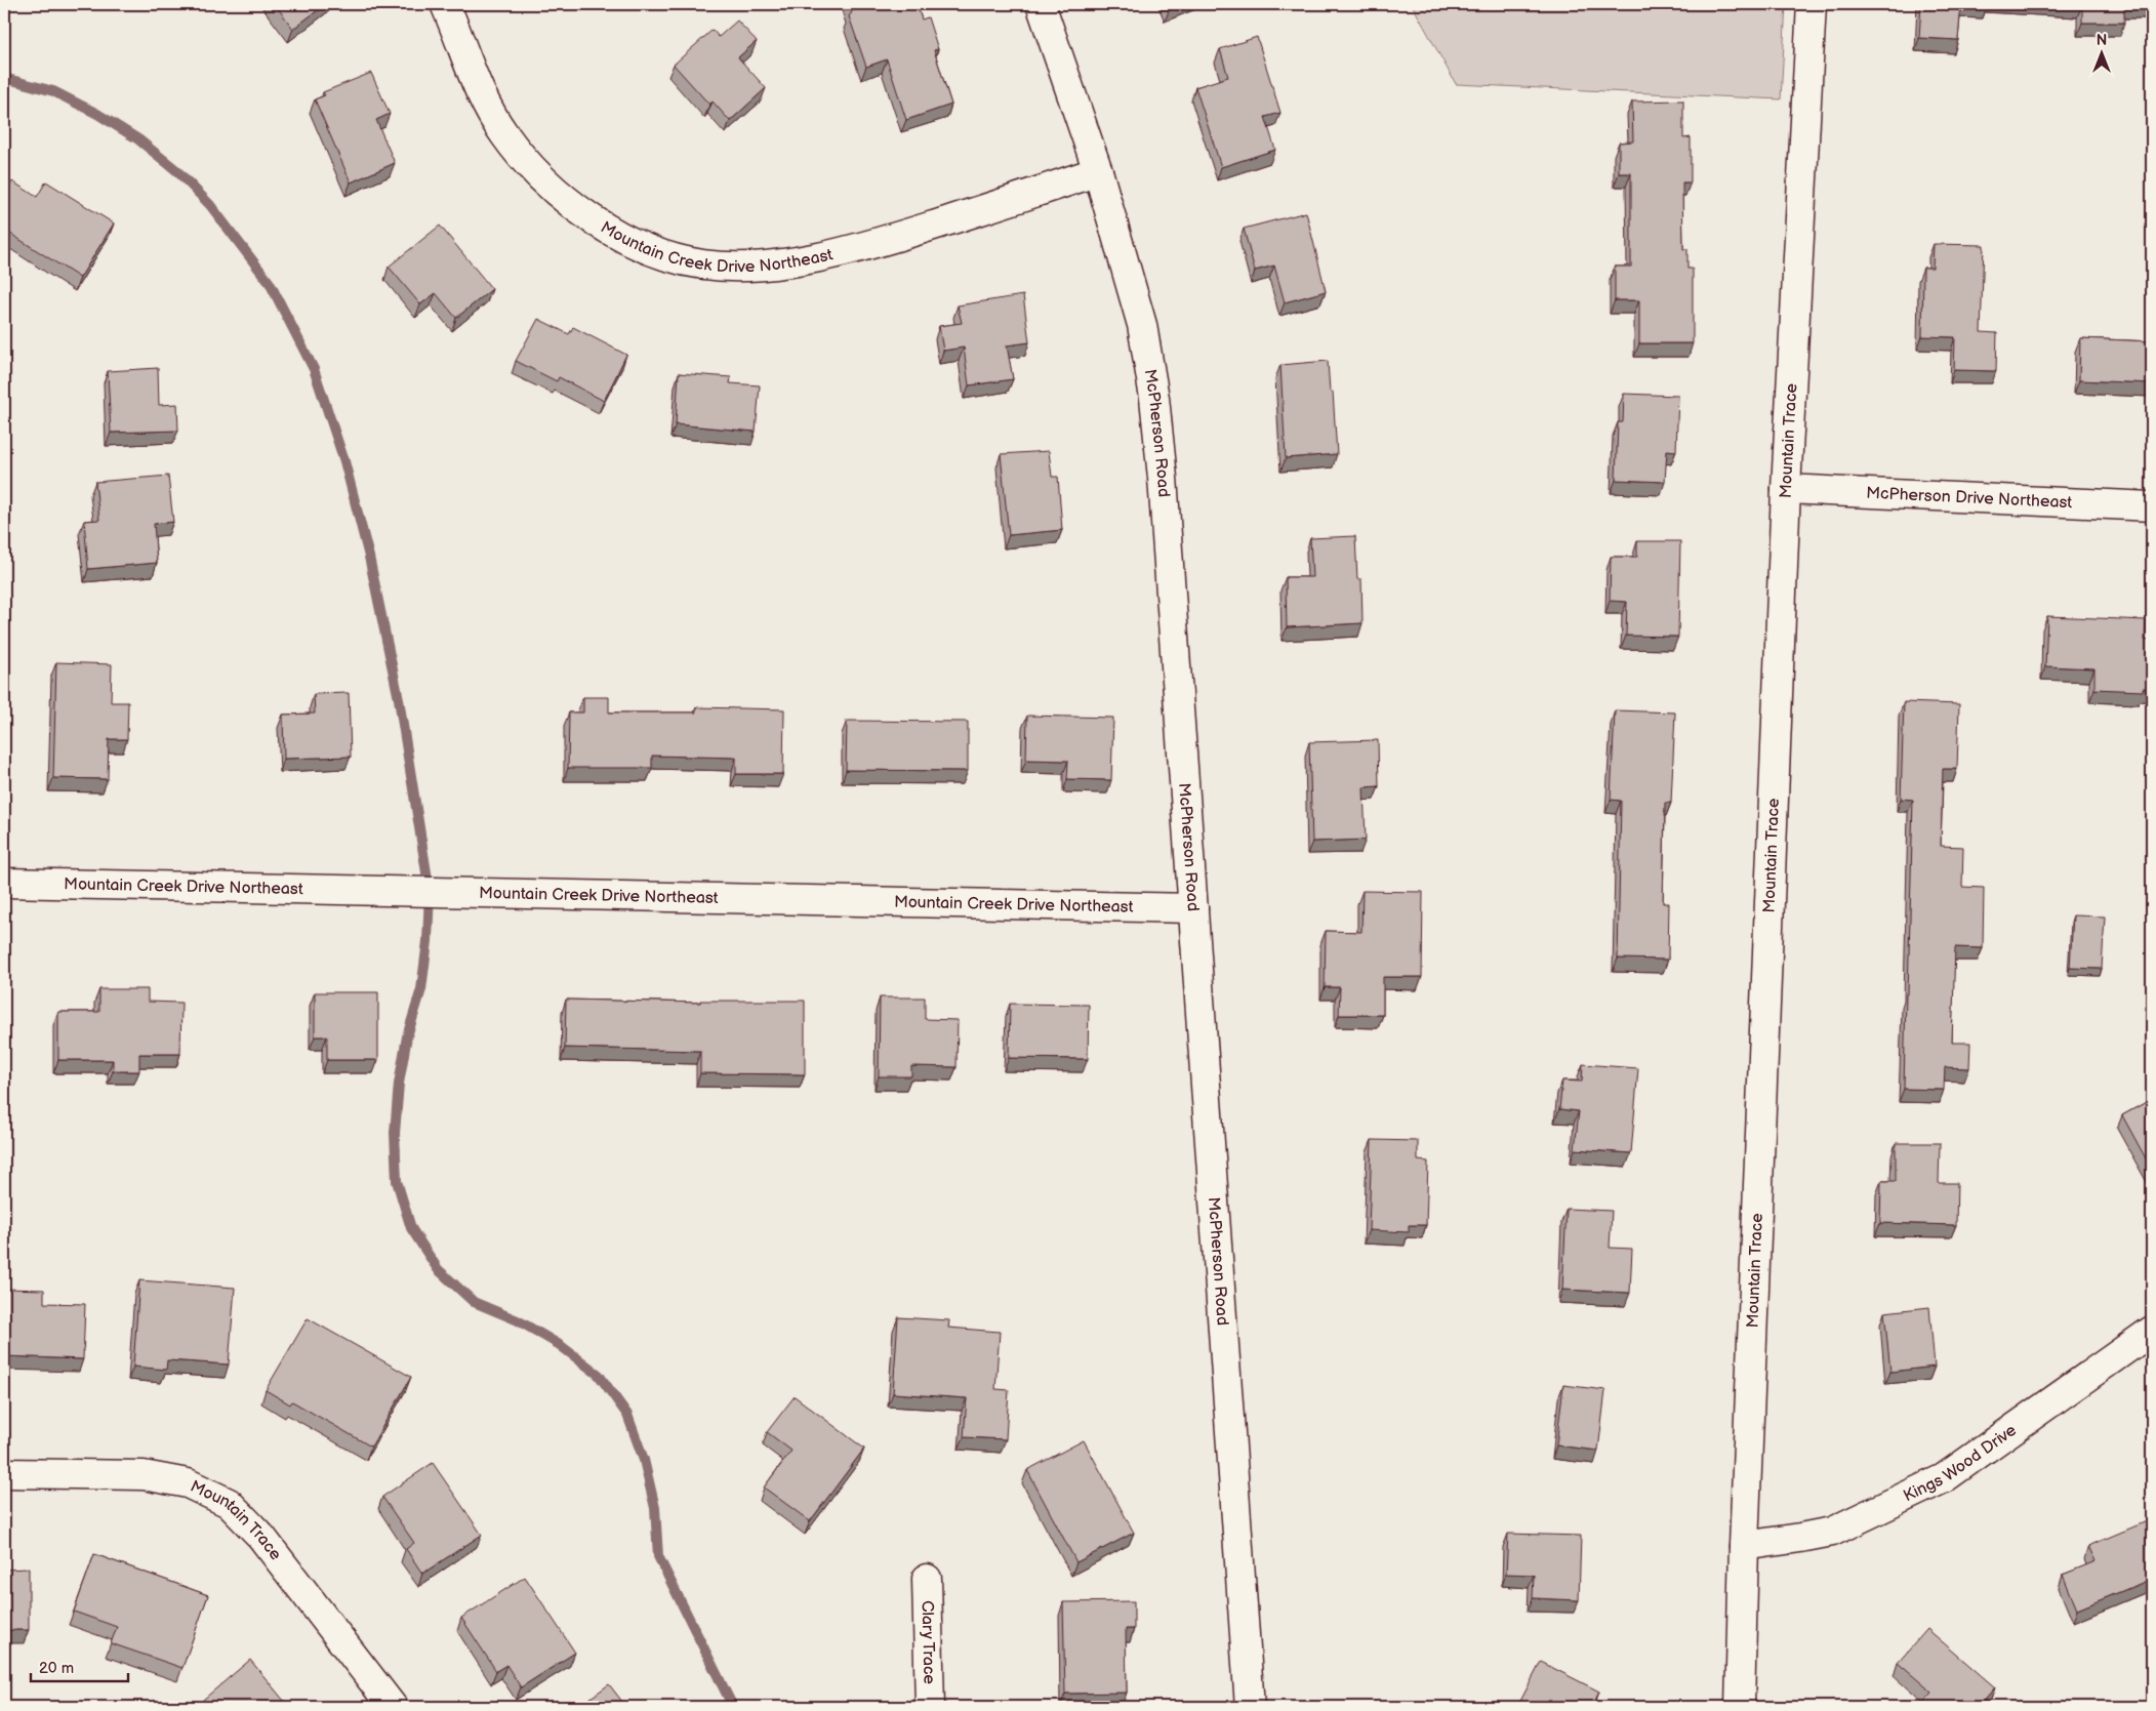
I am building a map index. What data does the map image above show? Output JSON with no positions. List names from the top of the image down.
{
  "streets": {
    "street": [
      "Mountain Creek Drive Northeast",
      "McPherson Road",
      "Mountain Trace",
      "McPherson Drive Northeast",
      "Kings Wood Drive",
      "Clary Trace"
    ]
  },
  "crossings": [
    ["Mountain Creek Drive Northeast", "McPherson Road"],
    ["Mountain Trace", "McPherson Drive Northeast"],
    ["Mountain Trace", "Kings Wood Drive"]
  ],
  "scale_bar": "20 m",
  "north": "top"
}
